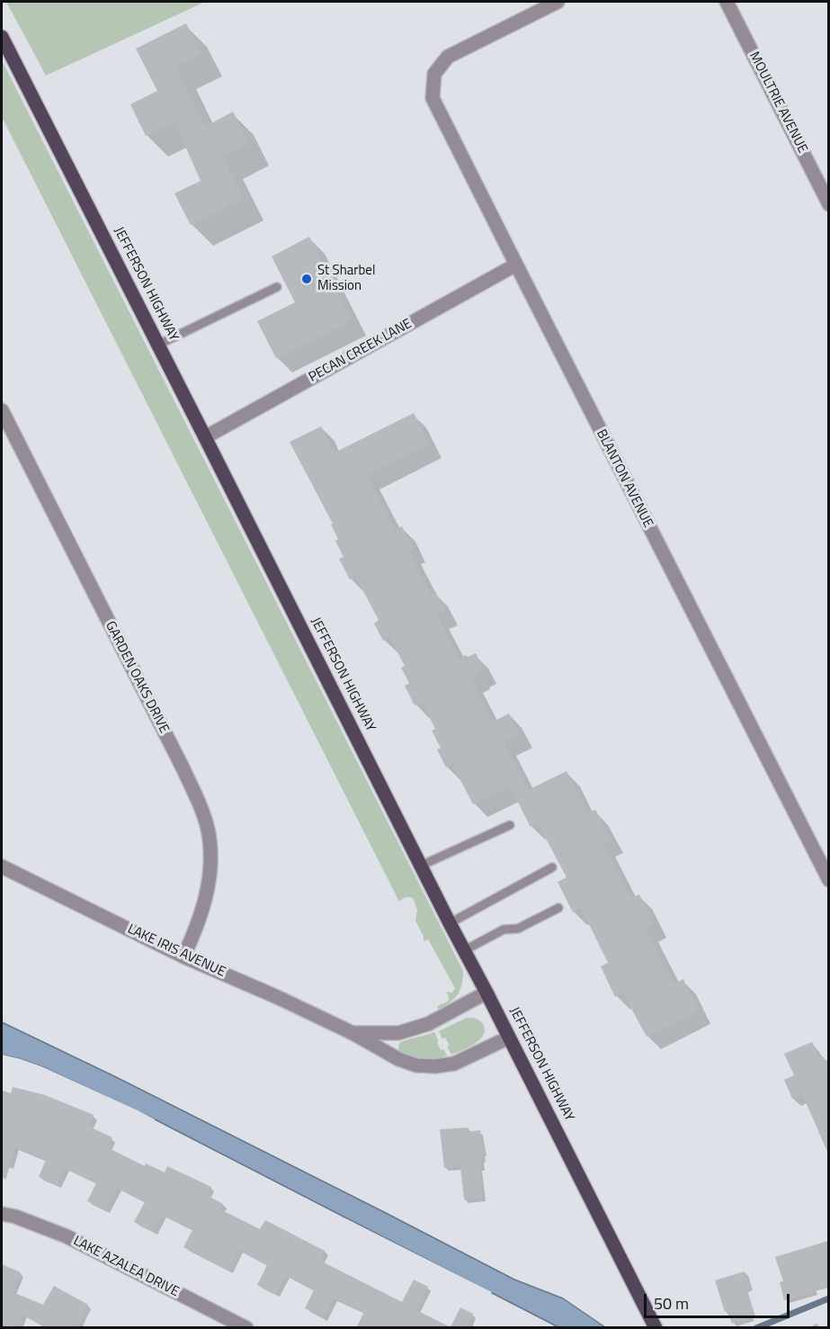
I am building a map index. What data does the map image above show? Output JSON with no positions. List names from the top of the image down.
{
  "streets": {
    "main road": ["JEFFERSON HIGHWAY"],
    "street": [
      "MOULTRIE AVENUE",
      "PECAN CREEK LANE",
      "BLANTON AVENUE",
      "GARDEN OAKS DRIVE",
      "LAKE IRIS AVENUE",
      "LAKE AZALEA DRIVE"
    ]
  },
  "crossings": [
    ["JEFFERSON HIGHWAY", "PECAN CREEK LANE"],
    ["JEFFERSON HIGHWAY", "LAKE IRIS AVENUE"],
    ["PECAN CREEK LANE", "BLANTON AVENUE"],
    ["GARDEN OAKS DRIVE", "LAKE IRIS AVENUE"]
  ],
  "places": ["St Sharbel Mission"],
  "scale_bar": "50 m"
}
